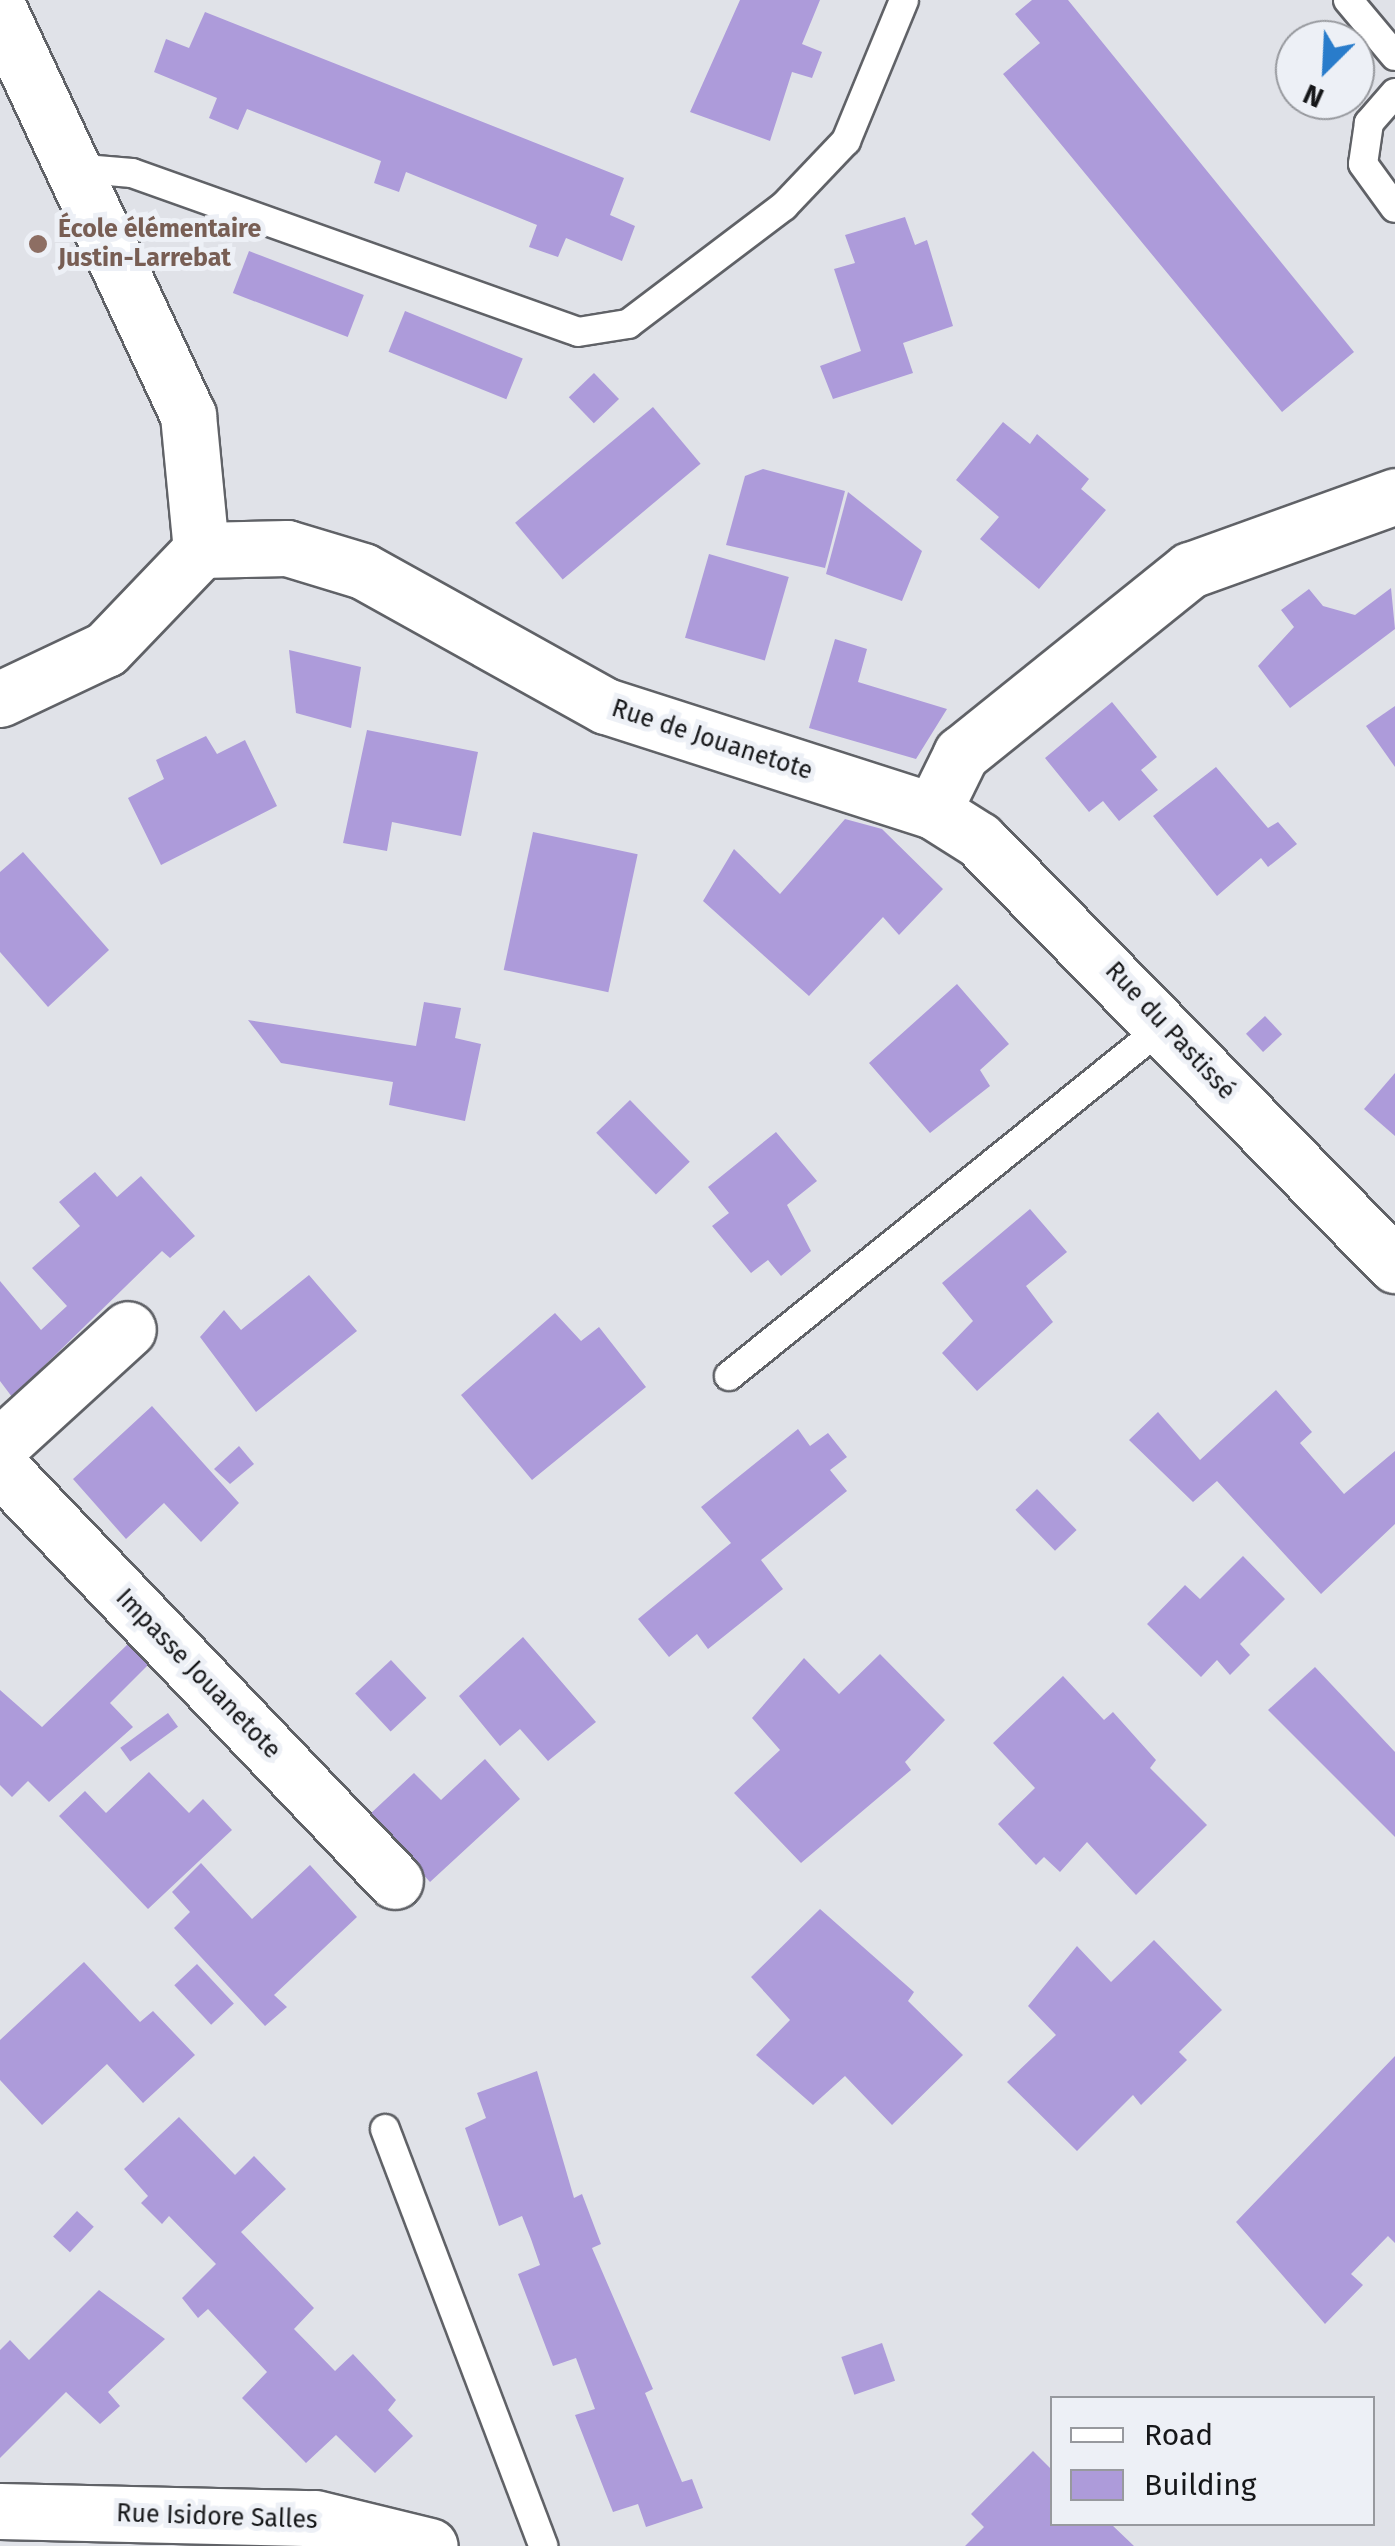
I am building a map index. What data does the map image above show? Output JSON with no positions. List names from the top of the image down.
{
  "streets": {
    "street": [
      "Rue de Jouanetote",
      "Rue du Pastissé",
      "Impasse Jouanetote",
      "Rue Isidore Salles"
    ]
  },
  "crossings": [
    ["Rue de Jouanetote", "Rue du Pastissé"]
  ],
  "places": ["École élémentaire Justin-Larrebat"],
  "legend": ["Road", "Building"],
  "north": "bottom left"
}
